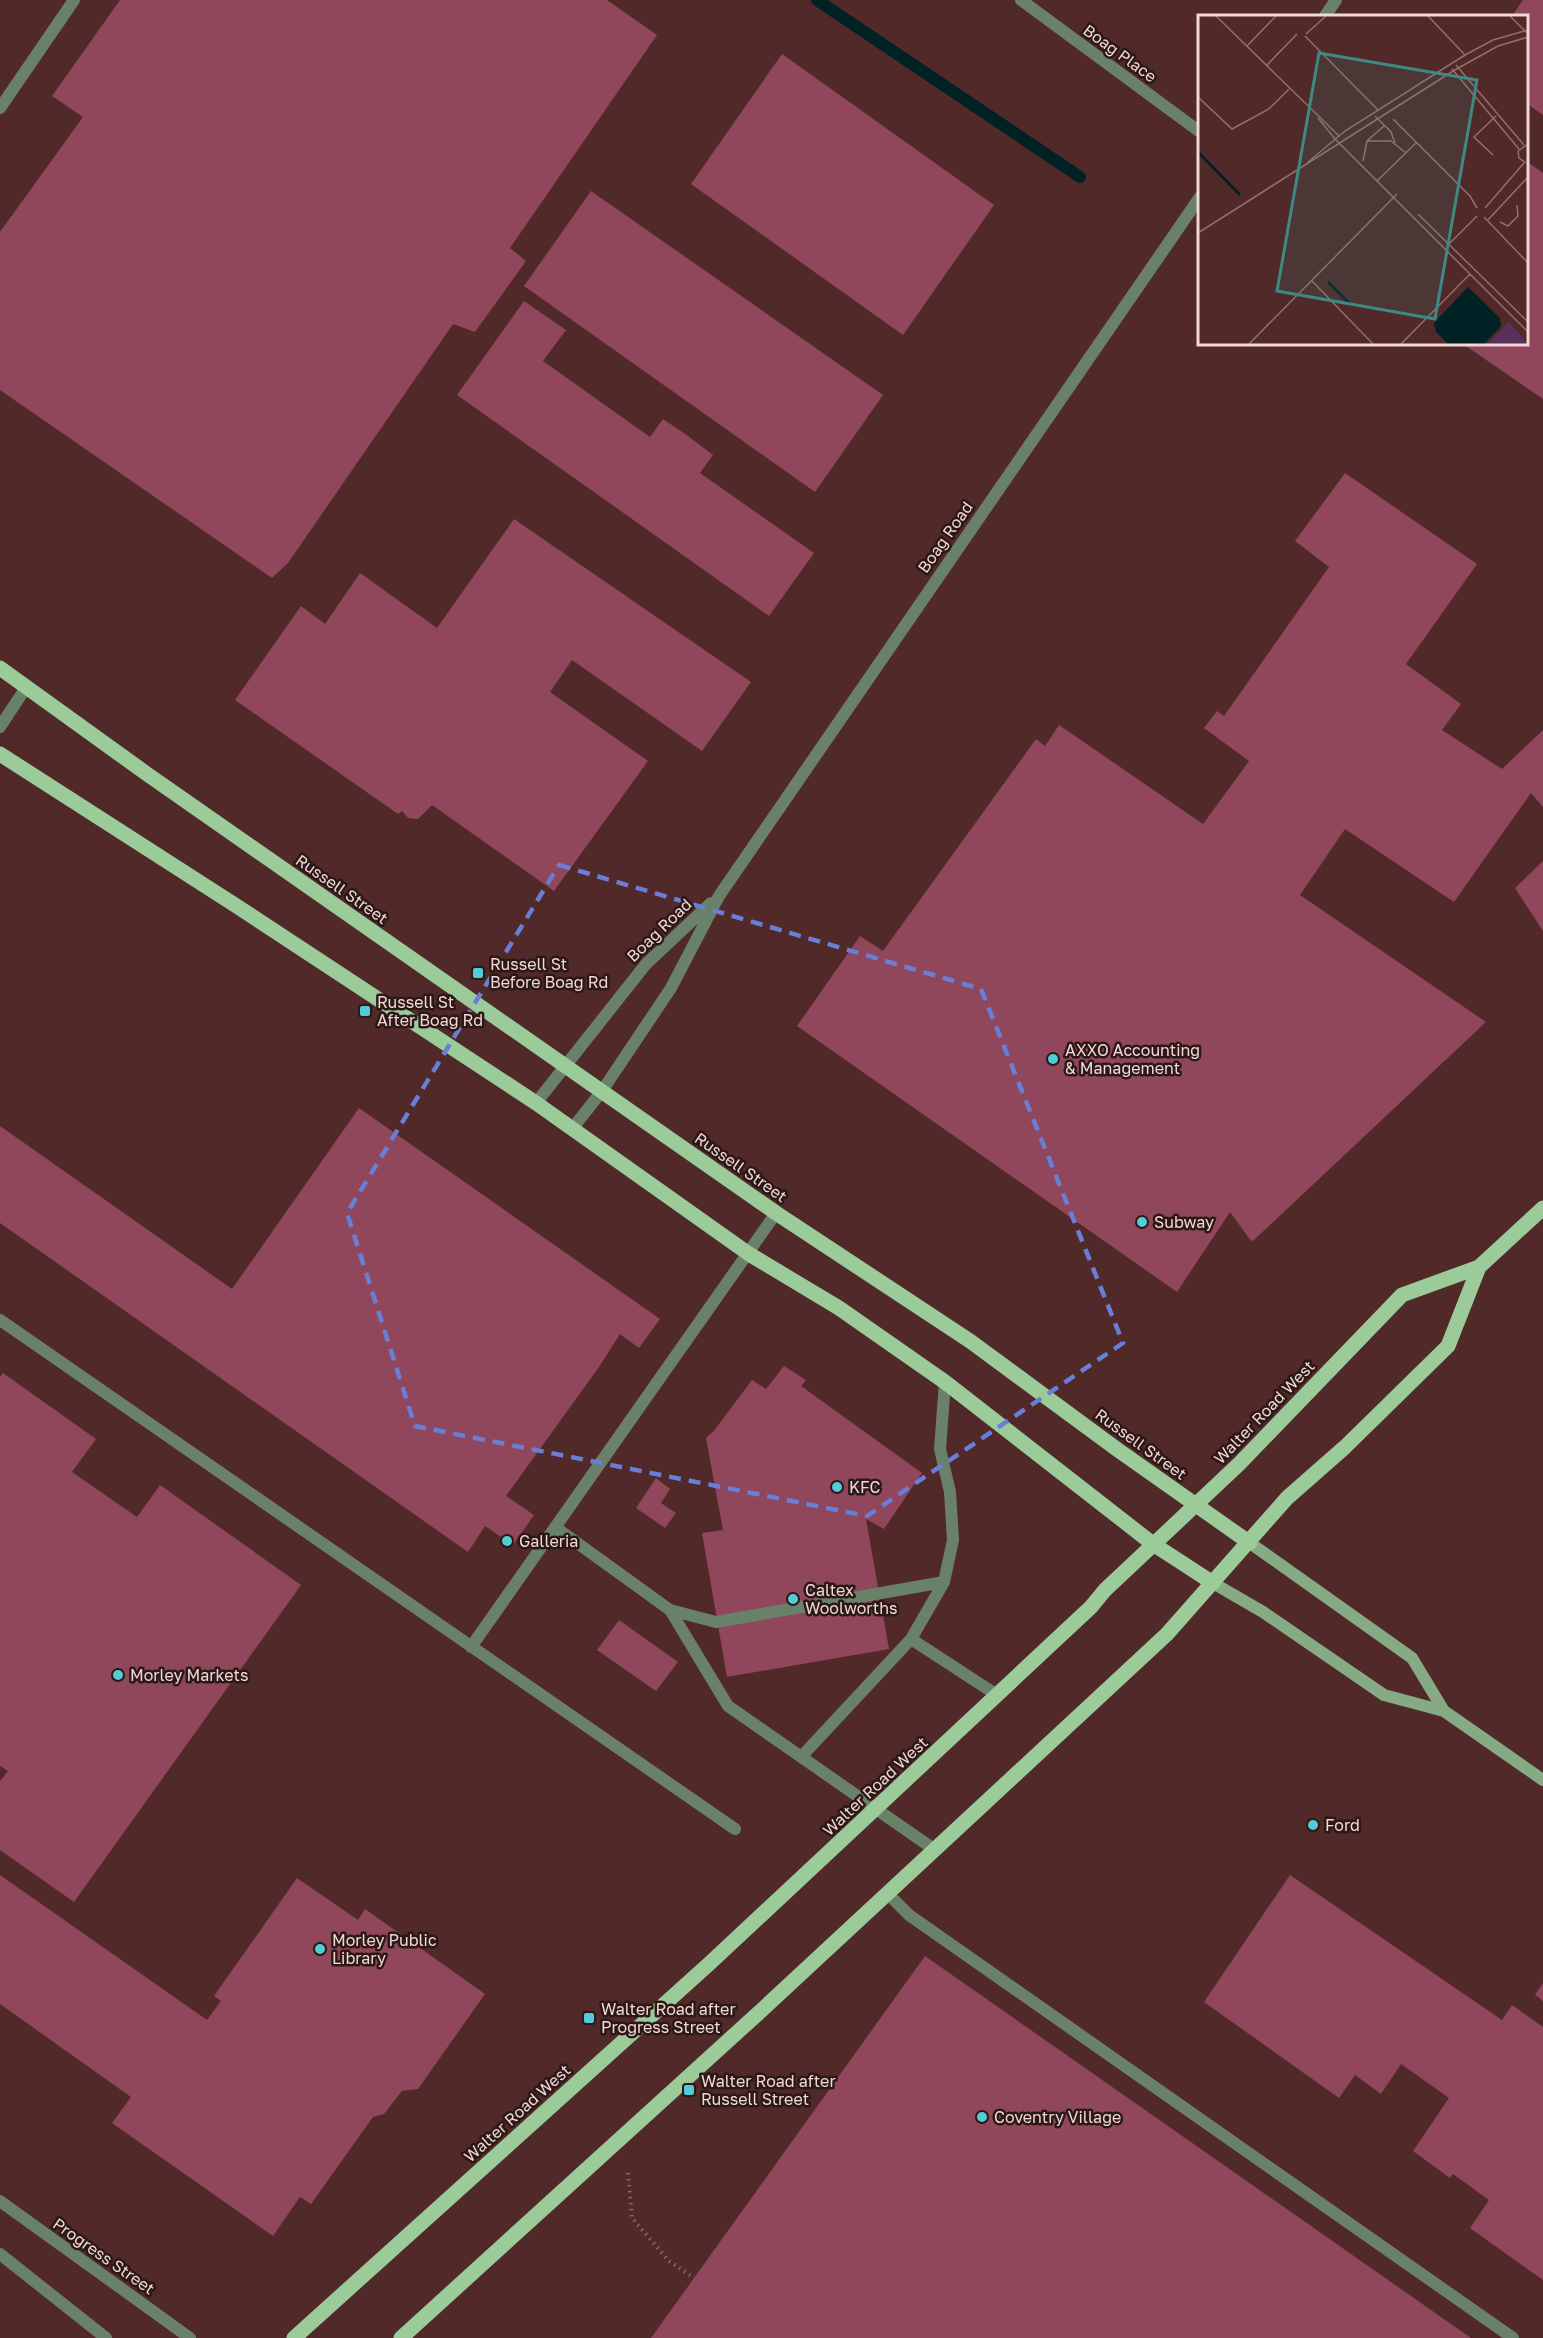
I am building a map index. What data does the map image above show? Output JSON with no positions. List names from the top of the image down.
{
  "streets": {
    "main road": ["Russell Street", "Walter Road West"],
    "street": ["Boag Place", "Boag Road", "Progress Street"]
  },
  "crossings": [
    ["Boag Road", "Russell Street"],
    ["Russell Street", "Walter Road West"]
  ],
  "places": {
    "transit": [
      "Russell St Before Boag Rd",
      "Russell St After Boag Rd",
      "Walter Road after Progress Street",
      "Walter Road after Russell Street"
    ],
    "other": [
      "AXXO Accounting & Management",
      "Subway",
      "KFC",
      "Galleria",
      "Caltex Woolworths",
      "Morley Markets",
      "Ford",
      "Morley Public Library",
      "Coventry Village"
    ]
  }
}
